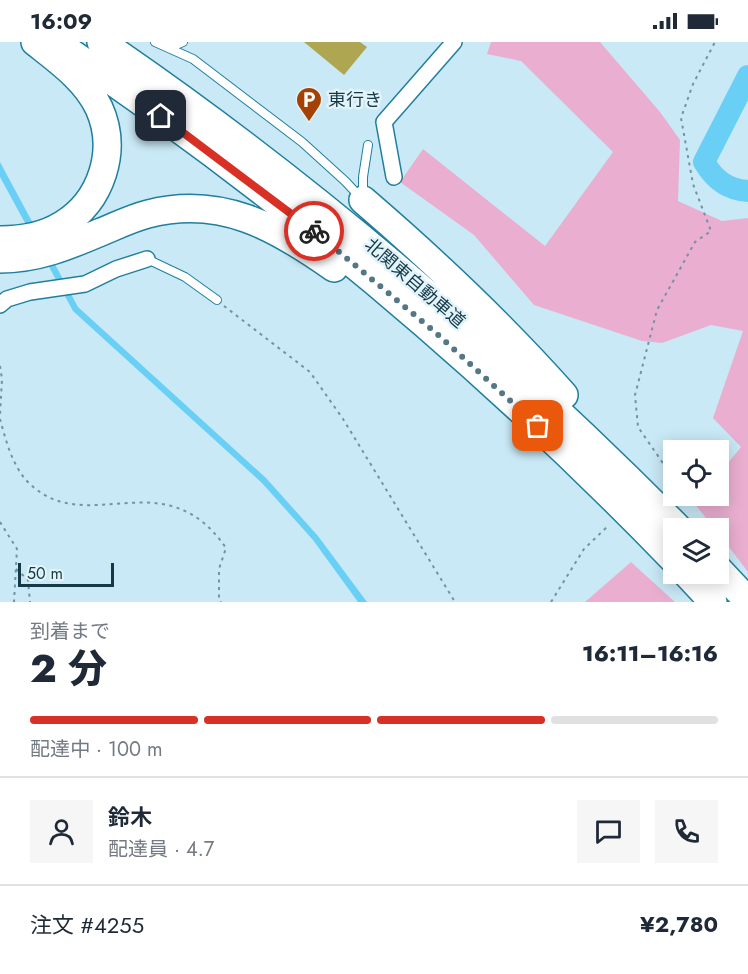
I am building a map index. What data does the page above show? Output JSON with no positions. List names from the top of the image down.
{
  "streets": {
    "highway": ["北関東自動車道"]
  },
  "places": {
    "parking": ["東行き"]
  },
  "scale_bar": "50 m",
  "page": {
    "status": "16:09",
    "scale": "50 m",
    "heading": ["2 分", "到着まで", "16:11–16:16"],
    "panel": [
      "鈴木",
      "配達員 · 4.7",
      "注文 #4255",
      "¥2,780"
    ],
    "bar": "配達中 · 100 m"
  }
}
